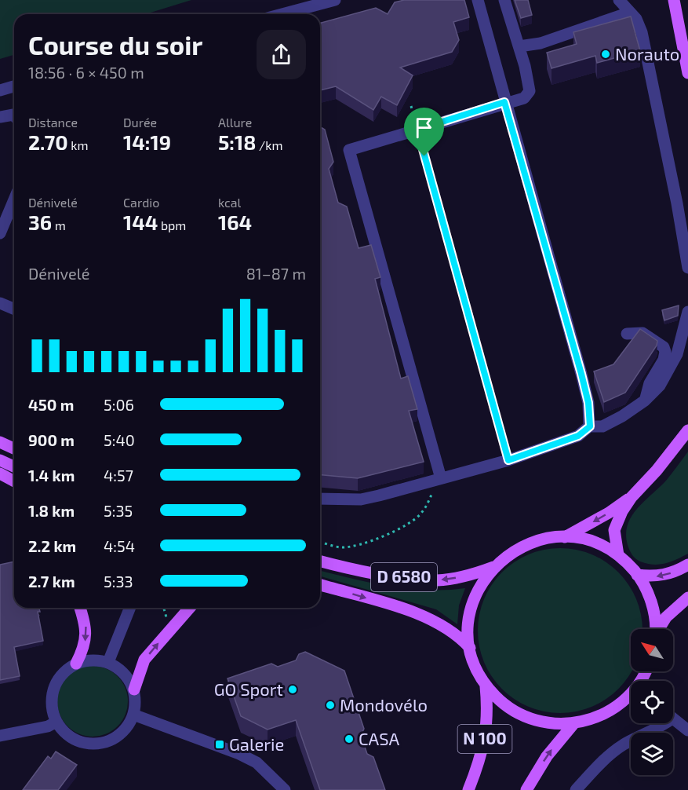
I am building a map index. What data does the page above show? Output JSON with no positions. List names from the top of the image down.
{
  "streets": {
    "main road": ["D 6580", "N 100"]
  },
  "crossings": [
    ["D 6580", "N 100"]
  ],
  "places": {
    "other": [
      "Norauto",
      "GO Sport",
      "Mondovélo",
      "CASA"
    ],
    "transit": ["Galerie"]
  },
  "north": "top left",
  "page": {
    "heading": ["Course du soir", "18:56 · 6 × 450 m"],
    "stats": [
      ["Distance", "2.70 km"],
      ["Durée", "14:19"],
      ["Allure", "5:18 /km"],
      ["Dénivelé", "36 m"],
      ["Cardio", "144 bpm"],
      ["kcal", "164"]
    ],
    "chart": ["Dénivelé", "81–87 m"],
    "list": [
      {
        "name": "450 m",
        "note": "5:06"
      },
      {
        "name": "900 m",
        "note": "5:40"
      },
      {
        "name": "1.4 km",
        "note": "4:57"
      },
      {
        "name": "1.8 km",
        "note": "5:35"
      },
      {
        "name": "2.2 km",
        "note": "4:54"
      },
      {
        "name": "2.7 km",
        "note": "5:33"
      }
    ]
  }
}
